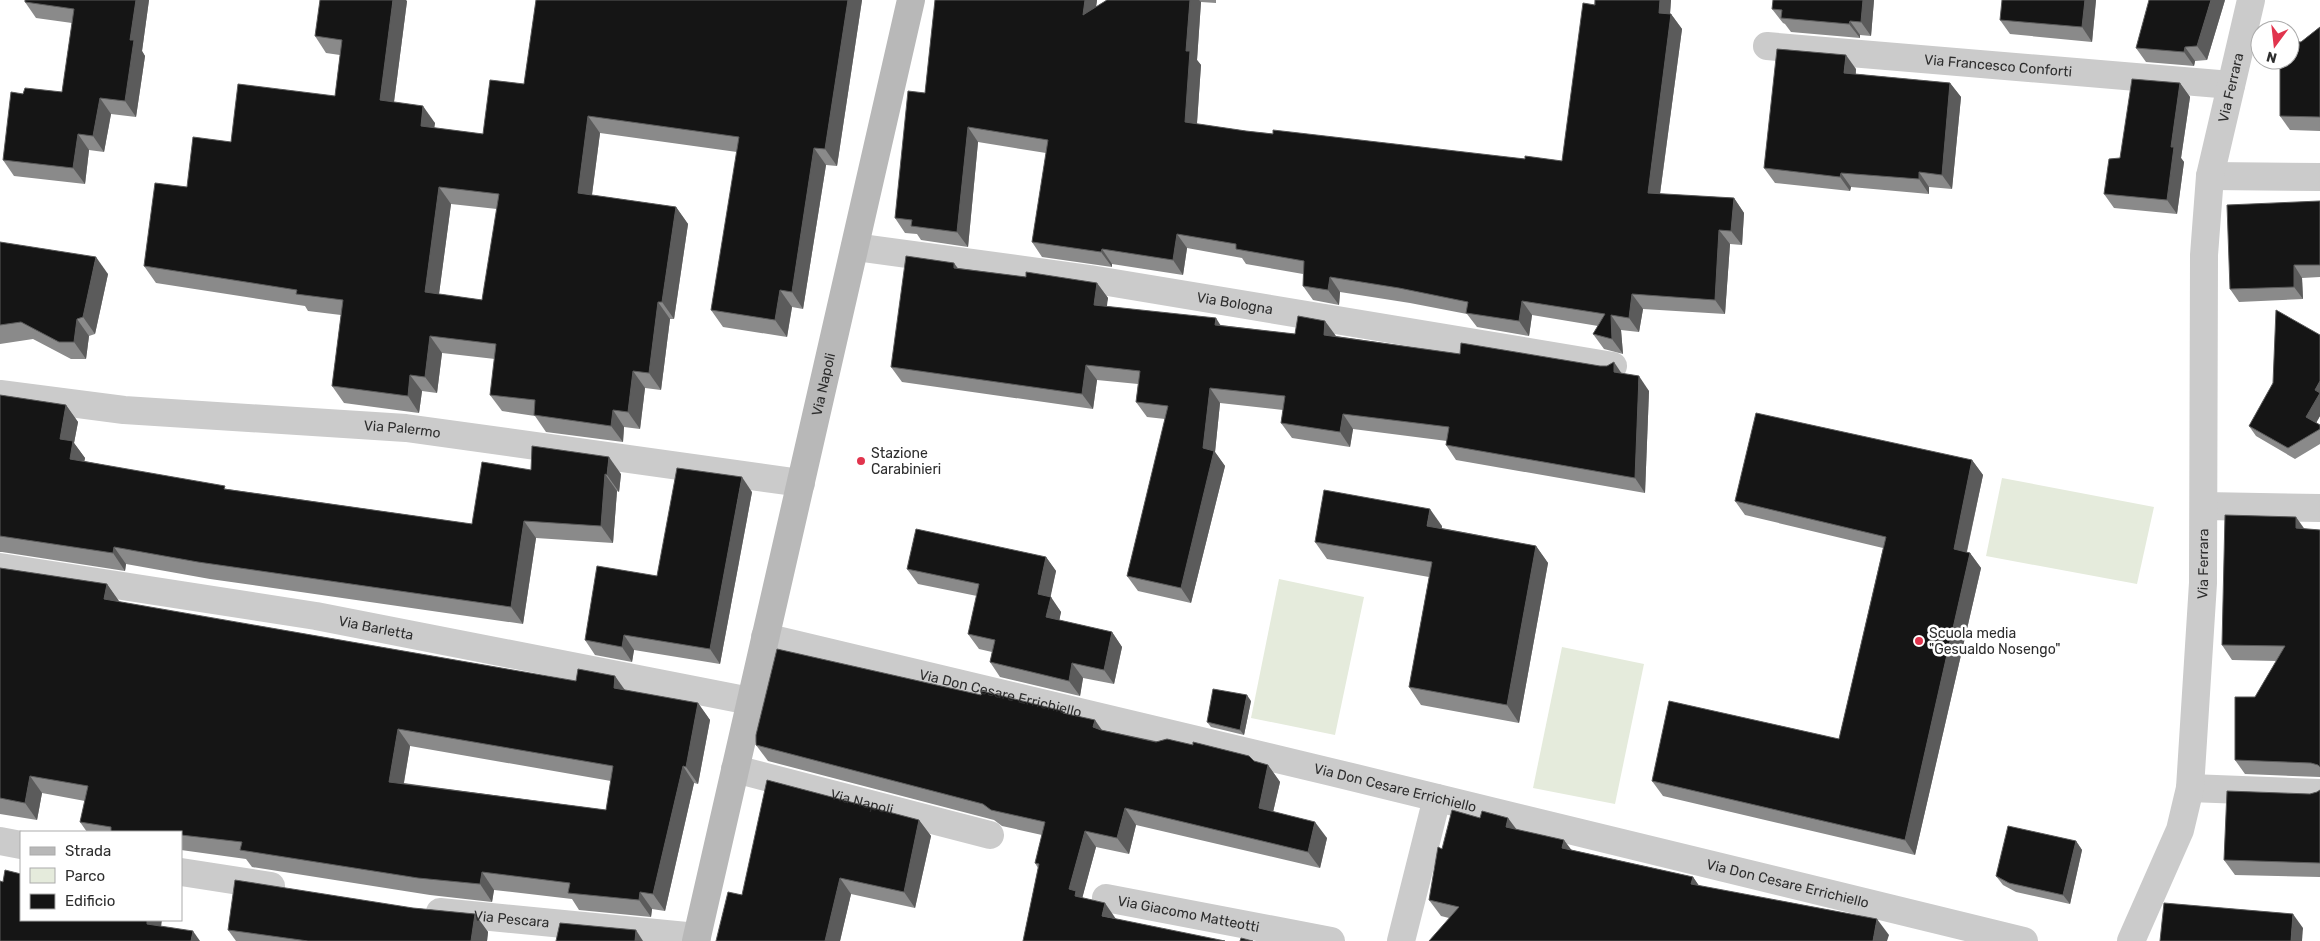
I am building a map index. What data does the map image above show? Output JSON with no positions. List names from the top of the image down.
{
  "streets": {
    "main road": ["Via Napoli"],
    "street": [
      "Via Francesco Conforti",
      "Via Ferrara",
      "Via Bologna",
      "Via Palermo",
      "Via Barletta",
      "Via Don Cesare Errichiello",
      "Via Giacomo Matteotti",
      "Via Pescara"
    ]
  },
  "crossings": [
    ["Via Francesco Conforti", "Via Ferrara"],
    ["Via Bologna", "Via Napoli"],
    ["Via Napoli", "Via Palermo"],
    ["Via Napoli", "Via Barletta"],
    ["Via Napoli", "Via Don Cesare Errichiello"],
    ["Via Napoli", "Via Pescara"]
  ],
  "places": ["Stazione Carabinieri", "Scuola media \"Gesualdo Nosengo\""],
  "legend": ["Strada", "Parco", "Edificio"],
  "north": "bottom"
}
